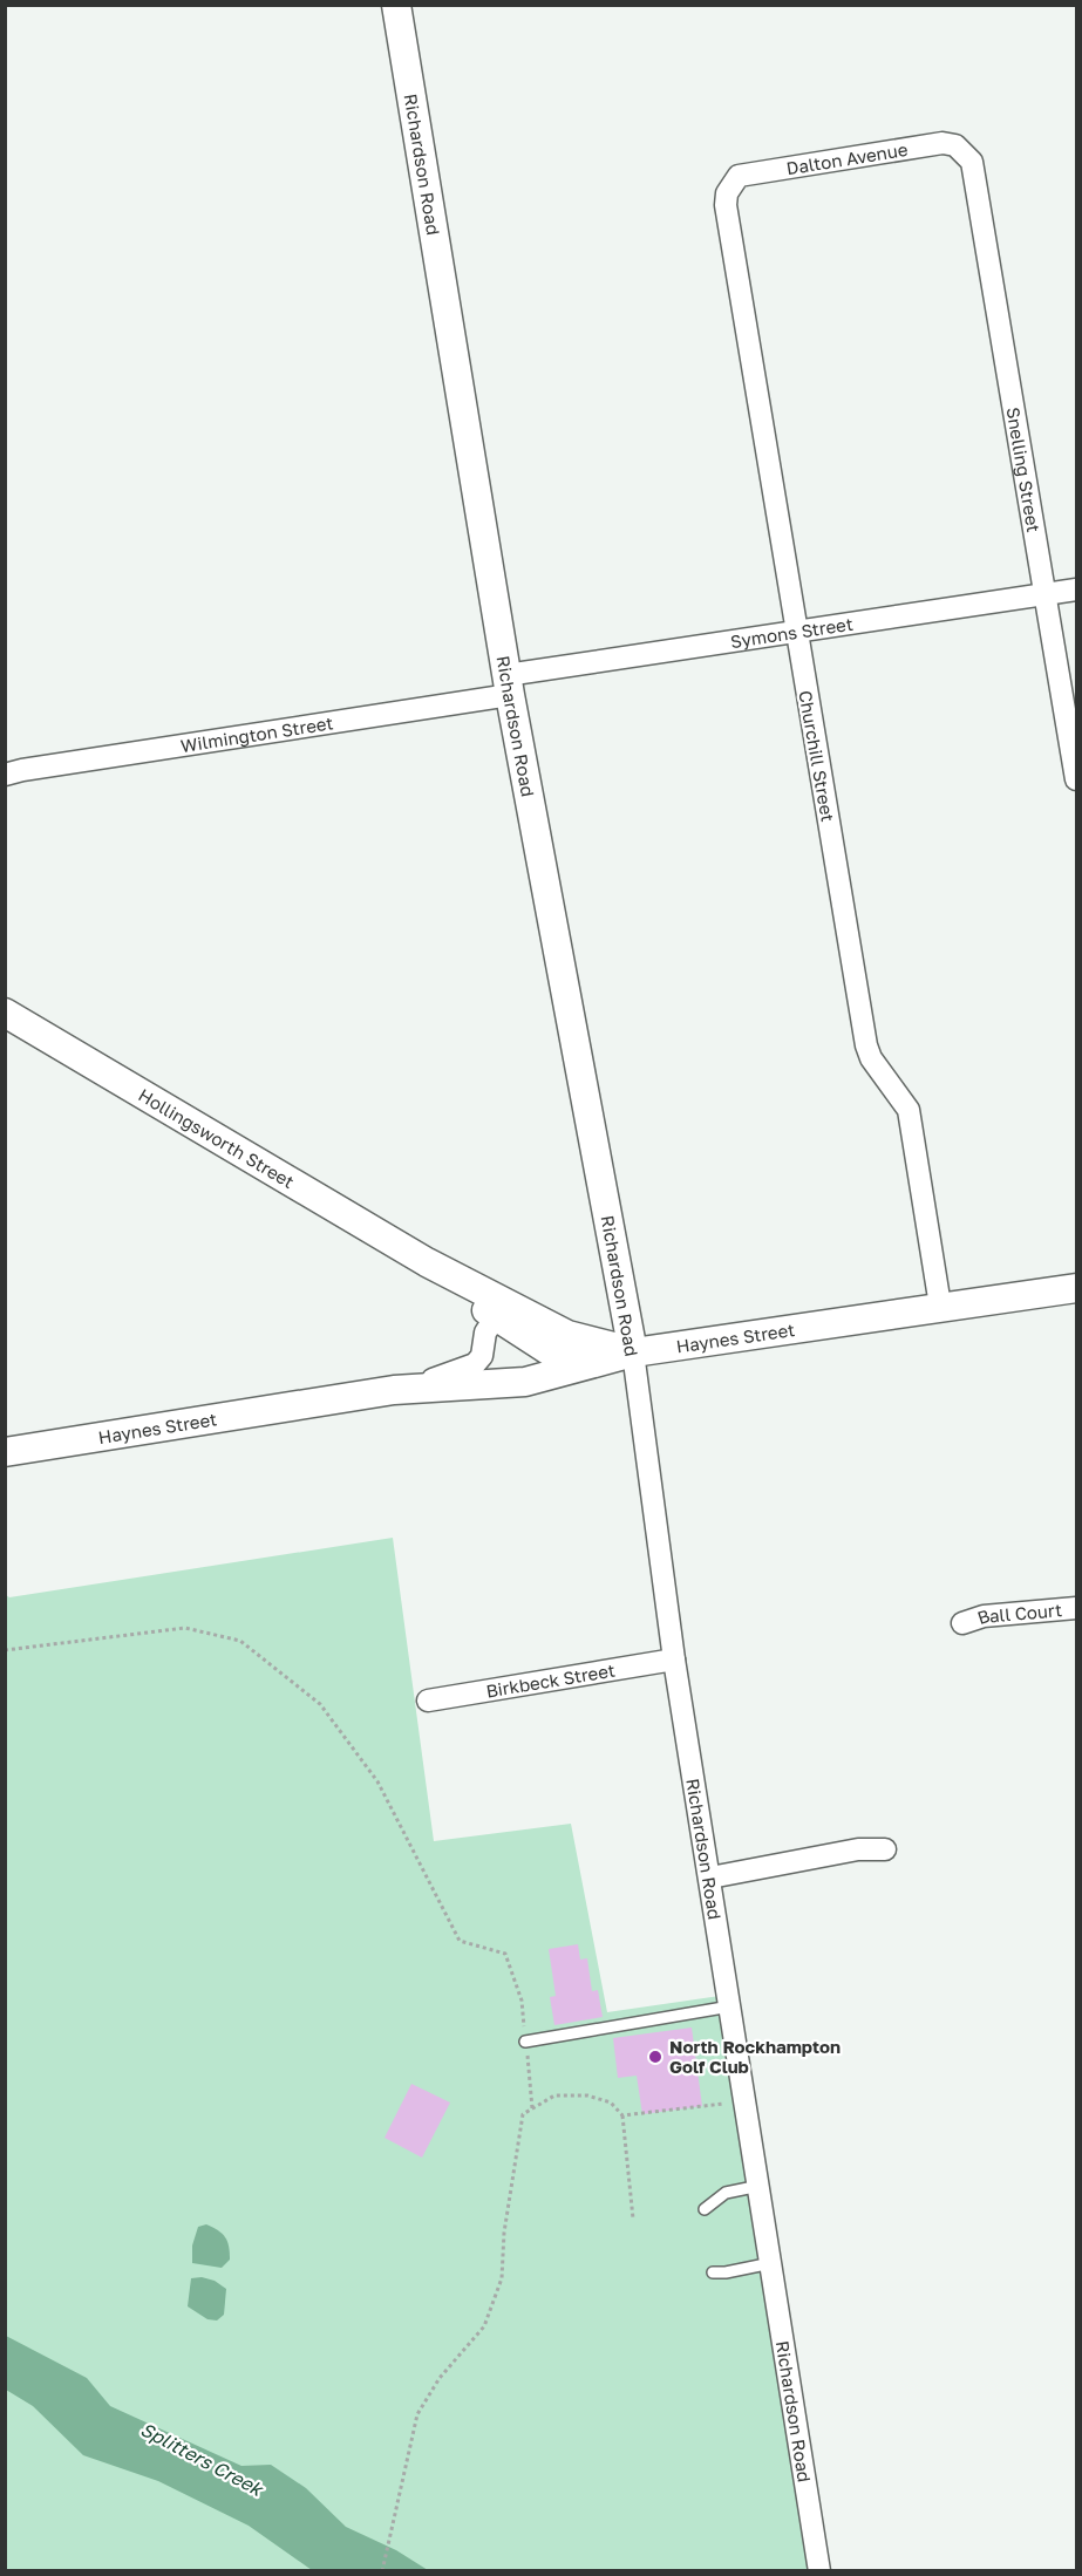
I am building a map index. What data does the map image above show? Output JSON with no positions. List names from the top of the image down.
{
  "streets": {
    "street": [
      "Dalton Avenue",
      "Richardson Road",
      "Snelling Street",
      "Symons Street",
      "Wilmington Street",
      "Churchill Street",
      "Hollingsworth Street",
      "Haynes Street",
      "Ball Court",
      "Birkbeck Street"
    ]
  },
  "crossings": [
    ["Dalton Avenue", "Snelling Street"],
    ["Dalton Avenue", "Churchill Street"],
    ["Richardson Road", "Symons Street"],
    ["Richardson Road", "Wilmington Street"],
    ["Richardson Road", "Hollingsworth Street"],
    ["Richardson Road", "Haynes Street"],
    ["Richardson Road", "Birkbeck Street"],
    ["Snelling Street", "Symons Street"],
    ["Symons Street", "Wilmington Street"],
    ["Symons Street", "Churchill Street"],
    ["Churchill Street", "Haynes Street"],
    ["Hollingsworth Street", "Haynes Street"]
  ],
  "water": ["Splitters Creek"],
  "places": ["North Rockhampton Golf Club"]
}
